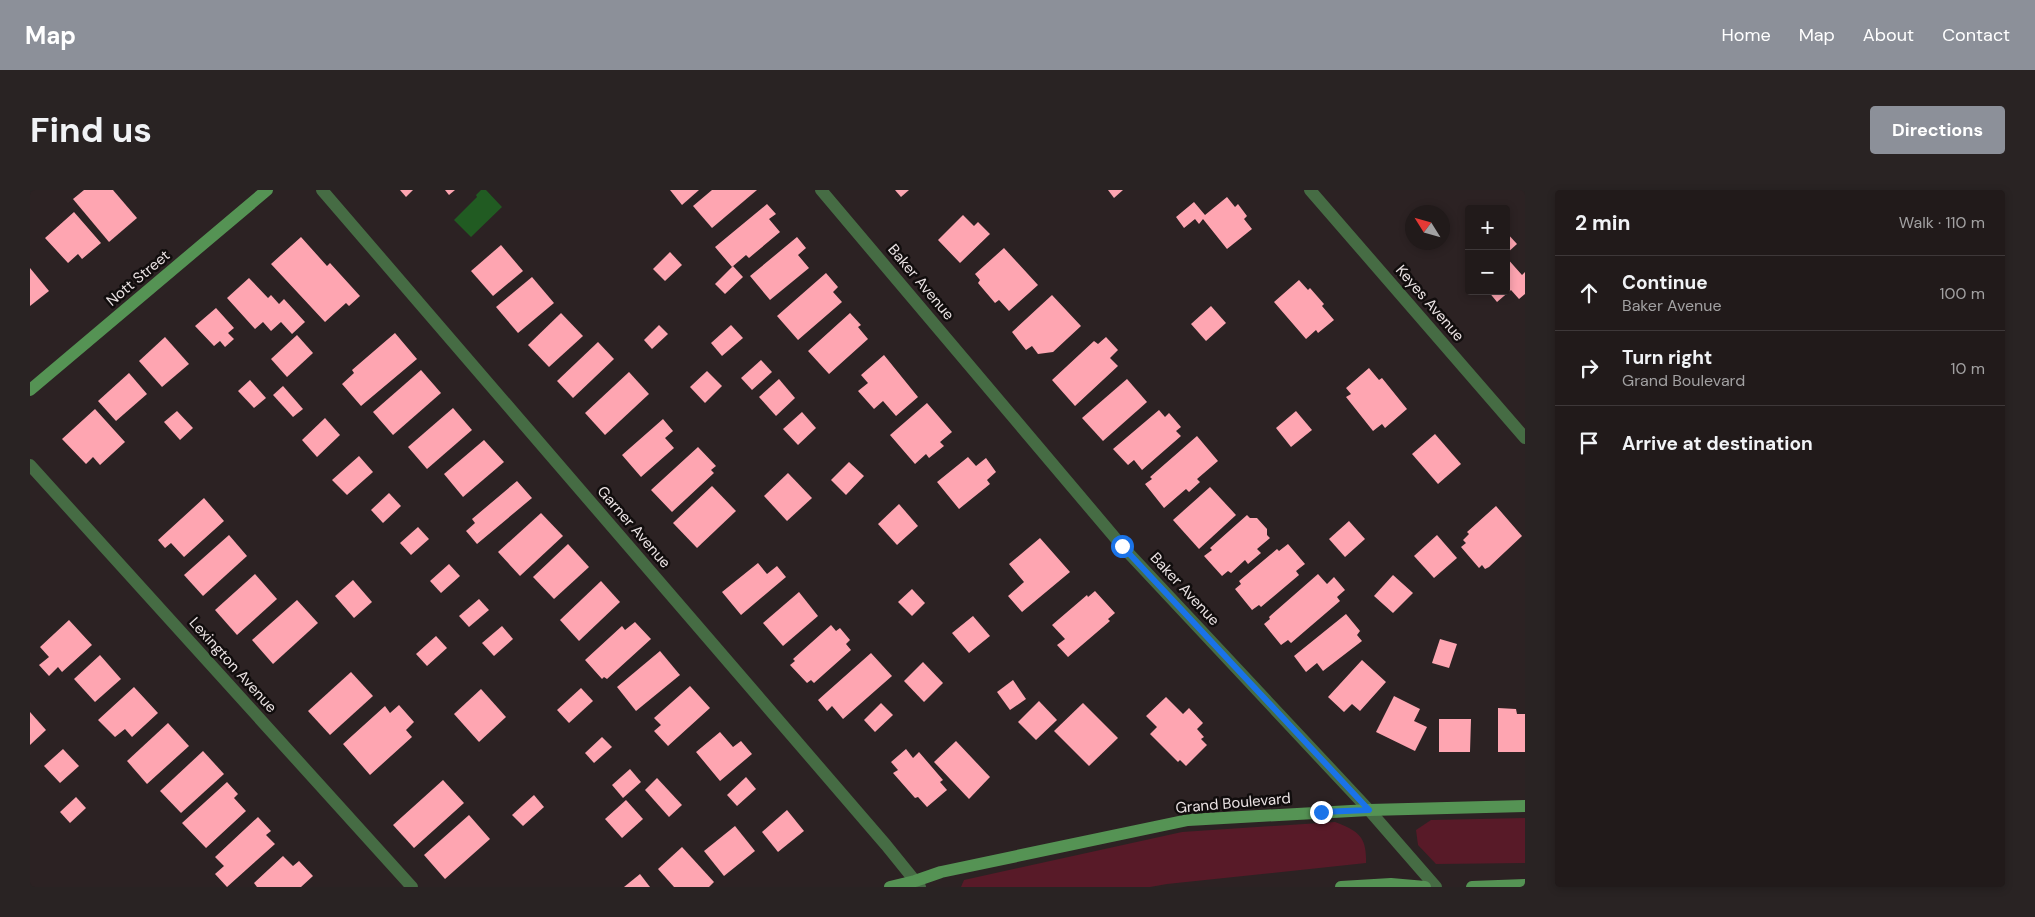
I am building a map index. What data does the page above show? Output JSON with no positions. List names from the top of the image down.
{
  "streets": {
    "street": [
      "Nott Street",
      "Baker Avenue",
      "Keyes Avenue",
      "Garner Avenue",
      "Lexington Avenue",
      "Grand Boulevard"
    ]
  },
  "crossings": [
    ["Baker Avenue", "Grand Boulevard"],
    ["Garner Avenue", "Grand Boulevard"]
  ],
  "north": "top left",
  "page": {
    "header": "Map",
    "nav": [
      "Home",
      "Map",
      "About",
      "Contact"
    ],
    "buttons": "Directions",
    "title": "Find us",
    "heading": ["2 min", "Walk · 110 m"],
    "map_buttons": ["+", "−"],
    "list": [
      ["Continue", "Baker Avenue", "100 m"],
      ["Turn right", "Grand Boulevard", "10 m"],
      "Arrive at destination"
    ]
  }
}
